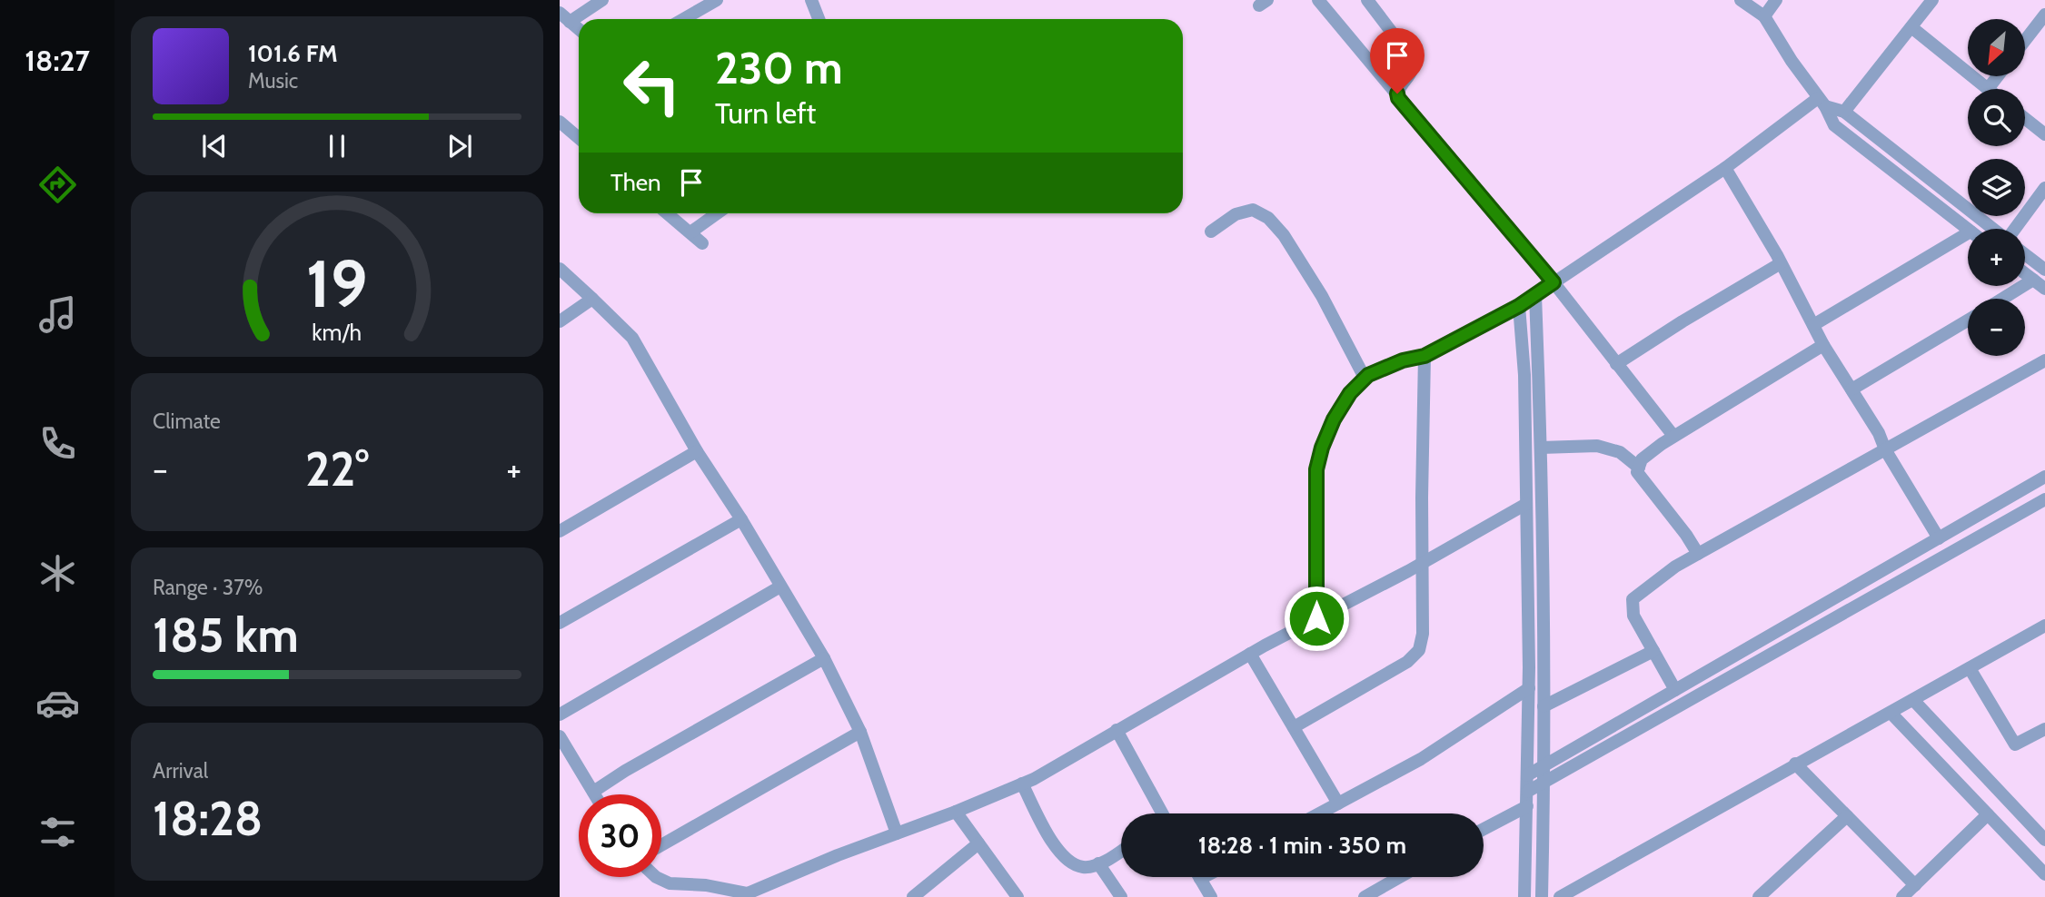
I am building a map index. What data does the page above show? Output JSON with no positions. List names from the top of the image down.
{
  "north": "bottom left",
  "page": {
    "tabs": "18:27",
    "map_buttons": ["+", "−"],
    "turn": ["230 m", "Turn left"],
    "song": ["101.6 FM", "Music"],
    "then": "Then",
    "tile": [
      "Climate",
      ["Range · 37%", "185 km"],
      ["Arrival", "18:28"]
    ],
    "heat": ["−", "22°", "+"],
    "limit": "30",
    "trip": "18:28 · 1 min · 350 m",
    "gauge": ["19", "km/h"]
  }
}
